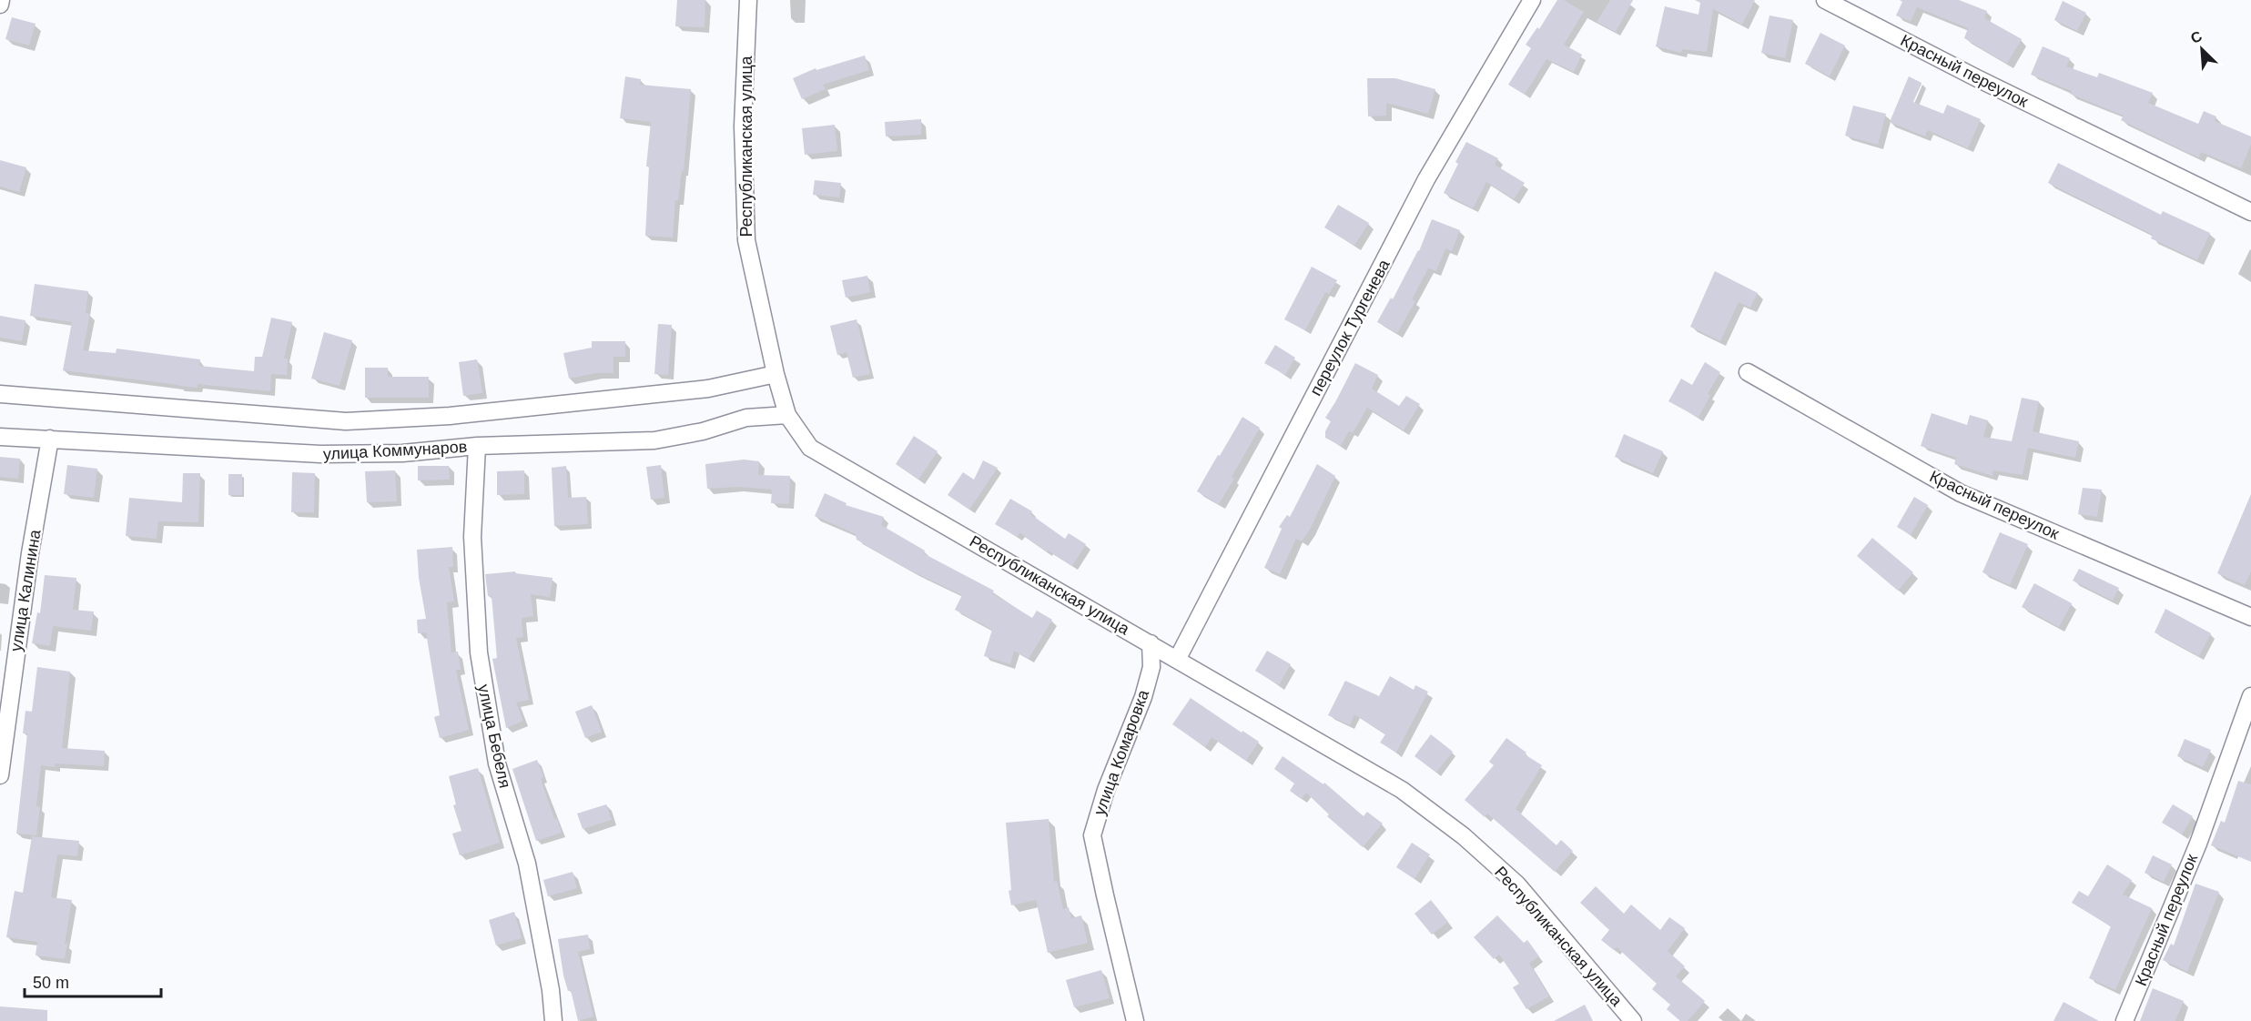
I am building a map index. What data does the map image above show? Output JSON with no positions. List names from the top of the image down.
{
  "streets": {
    "street": [
      "Красный переулок",
      "Республиканская улица",
      "переулок Тургенева",
      "улица Коммунаров",
      "улица Калинина",
      "улица Бебеля",
      "улица Комаровка"
    ]
  },
  "crossings": [
    ["Республиканская улица", "переулок Тургенева"],
    ["Республиканская улица", "улица Коммунаров"],
    ["Республиканская улица", "улица Комаровка"],
    ["улица Коммунаров", "улица Калинина"],
    ["улица Коммунаров", "улица Бебеля"]
  ],
  "scale_bar": "50 m",
  "north": "top left"
}
